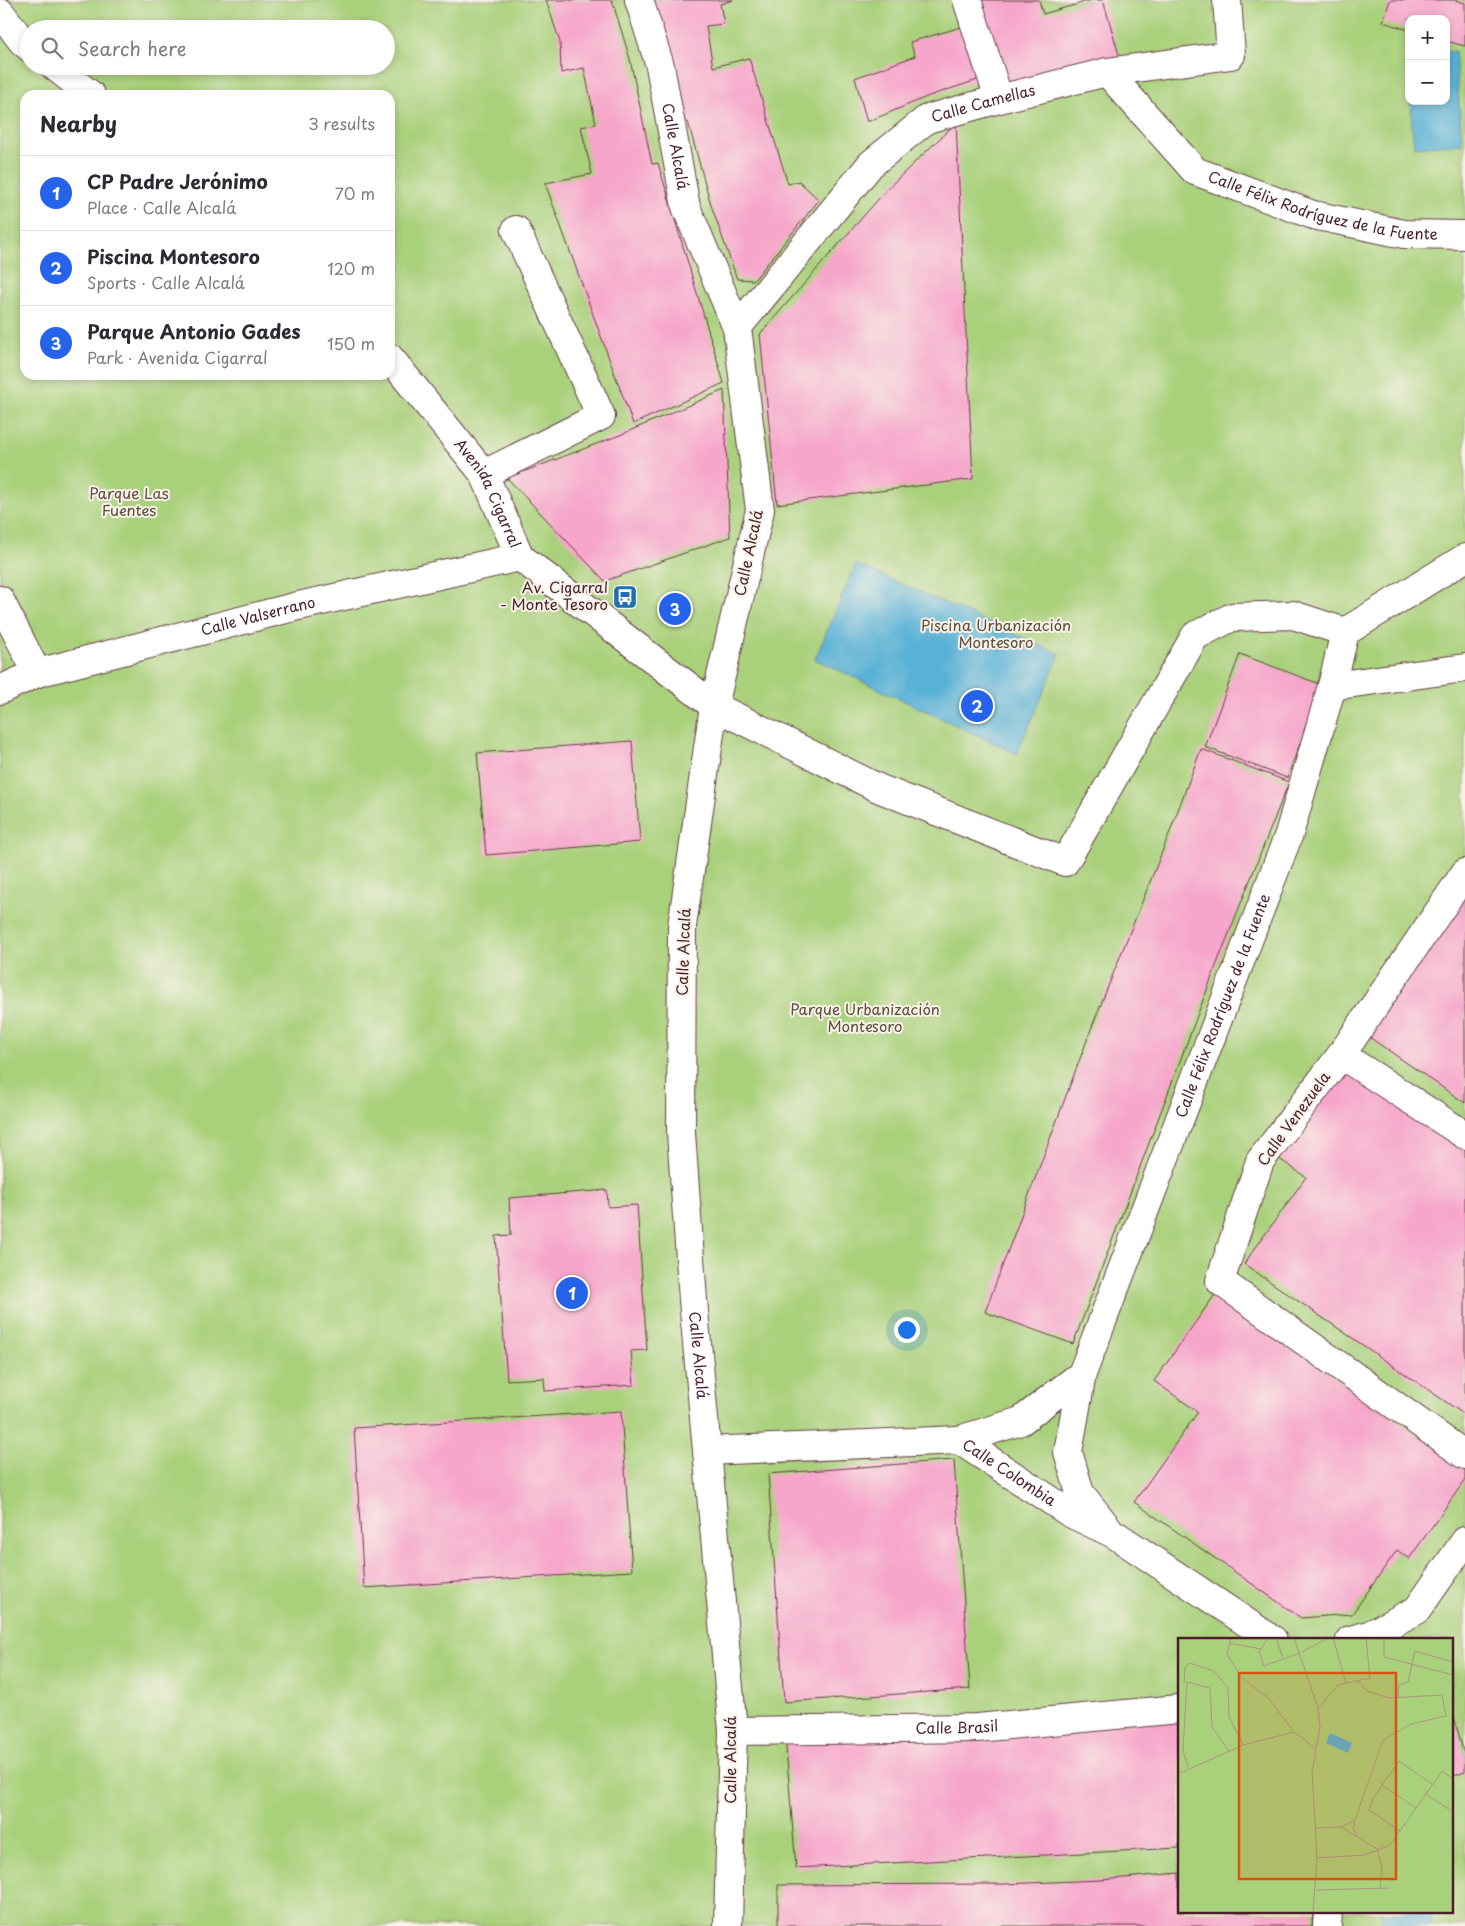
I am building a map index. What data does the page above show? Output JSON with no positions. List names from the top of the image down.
{
  "streets": {
    "street": [
      "Calle Camellas",
      "Calle Alcalá",
      "Calle Félix Rodríguez de la Fuente",
      "Avenida Cigarral",
      "Calle Valserrano",
      "Calle Venezuela",
      "Calle Colombia",
      "Calle Brasil"
    ]
  },
  "crossings": [
    ["Calle Camellas", "Calle Alcalá"],
    ["Calle Camellas", "Calle Félix Rodríguez de la Fuente"],
    ["Calle Alcalá", "Avenida Cigarral"],
    ["Calle Alcalá", "Calle Colombia"],
    ["Calle Alcalá", "Calle Brasil"],
    ["Calle Félix Rodríguez de la Fuente", "Avenida Cigarral"],
    ["Calle Félix Rodríguez de la Fuente", "Calle Colombia"],
    ["Avenida Cigarral", "Calle Valserrano"]
  ],
  "parks": ["Parque Las Fuentes", "Piscina Urbanización Montesoro", "Parque Urbanización Montesoro"],
  "places": {
    "bus stop": ["Av. Cigarral - Monte Tesoro"]
  },
  "page": {
    "map_buttons": ["+", "−"],
    "search": "Search here",
    "heading": ["Nearby", "3 results"],
    "list": [
      {
        "mark": "1",
        "name": "CP Padre Jerónimo",
        "note": "Place · Calle Alcalá",
        "value": "70 m"
      },
      {
        "mark": "2",
        "name": "Piscina Montesoro",
        "note": "Sports · Calle Alcalá",
        "value": "120 m"
      },
      {
        "mark": "3",
        "name": "Parque Antonio Gades",
        "note": "Park · Avenida Cigarral",
        "value": "150 m"
      }
    ],
    "pins": ["3", "2", "1"]
  }
}
